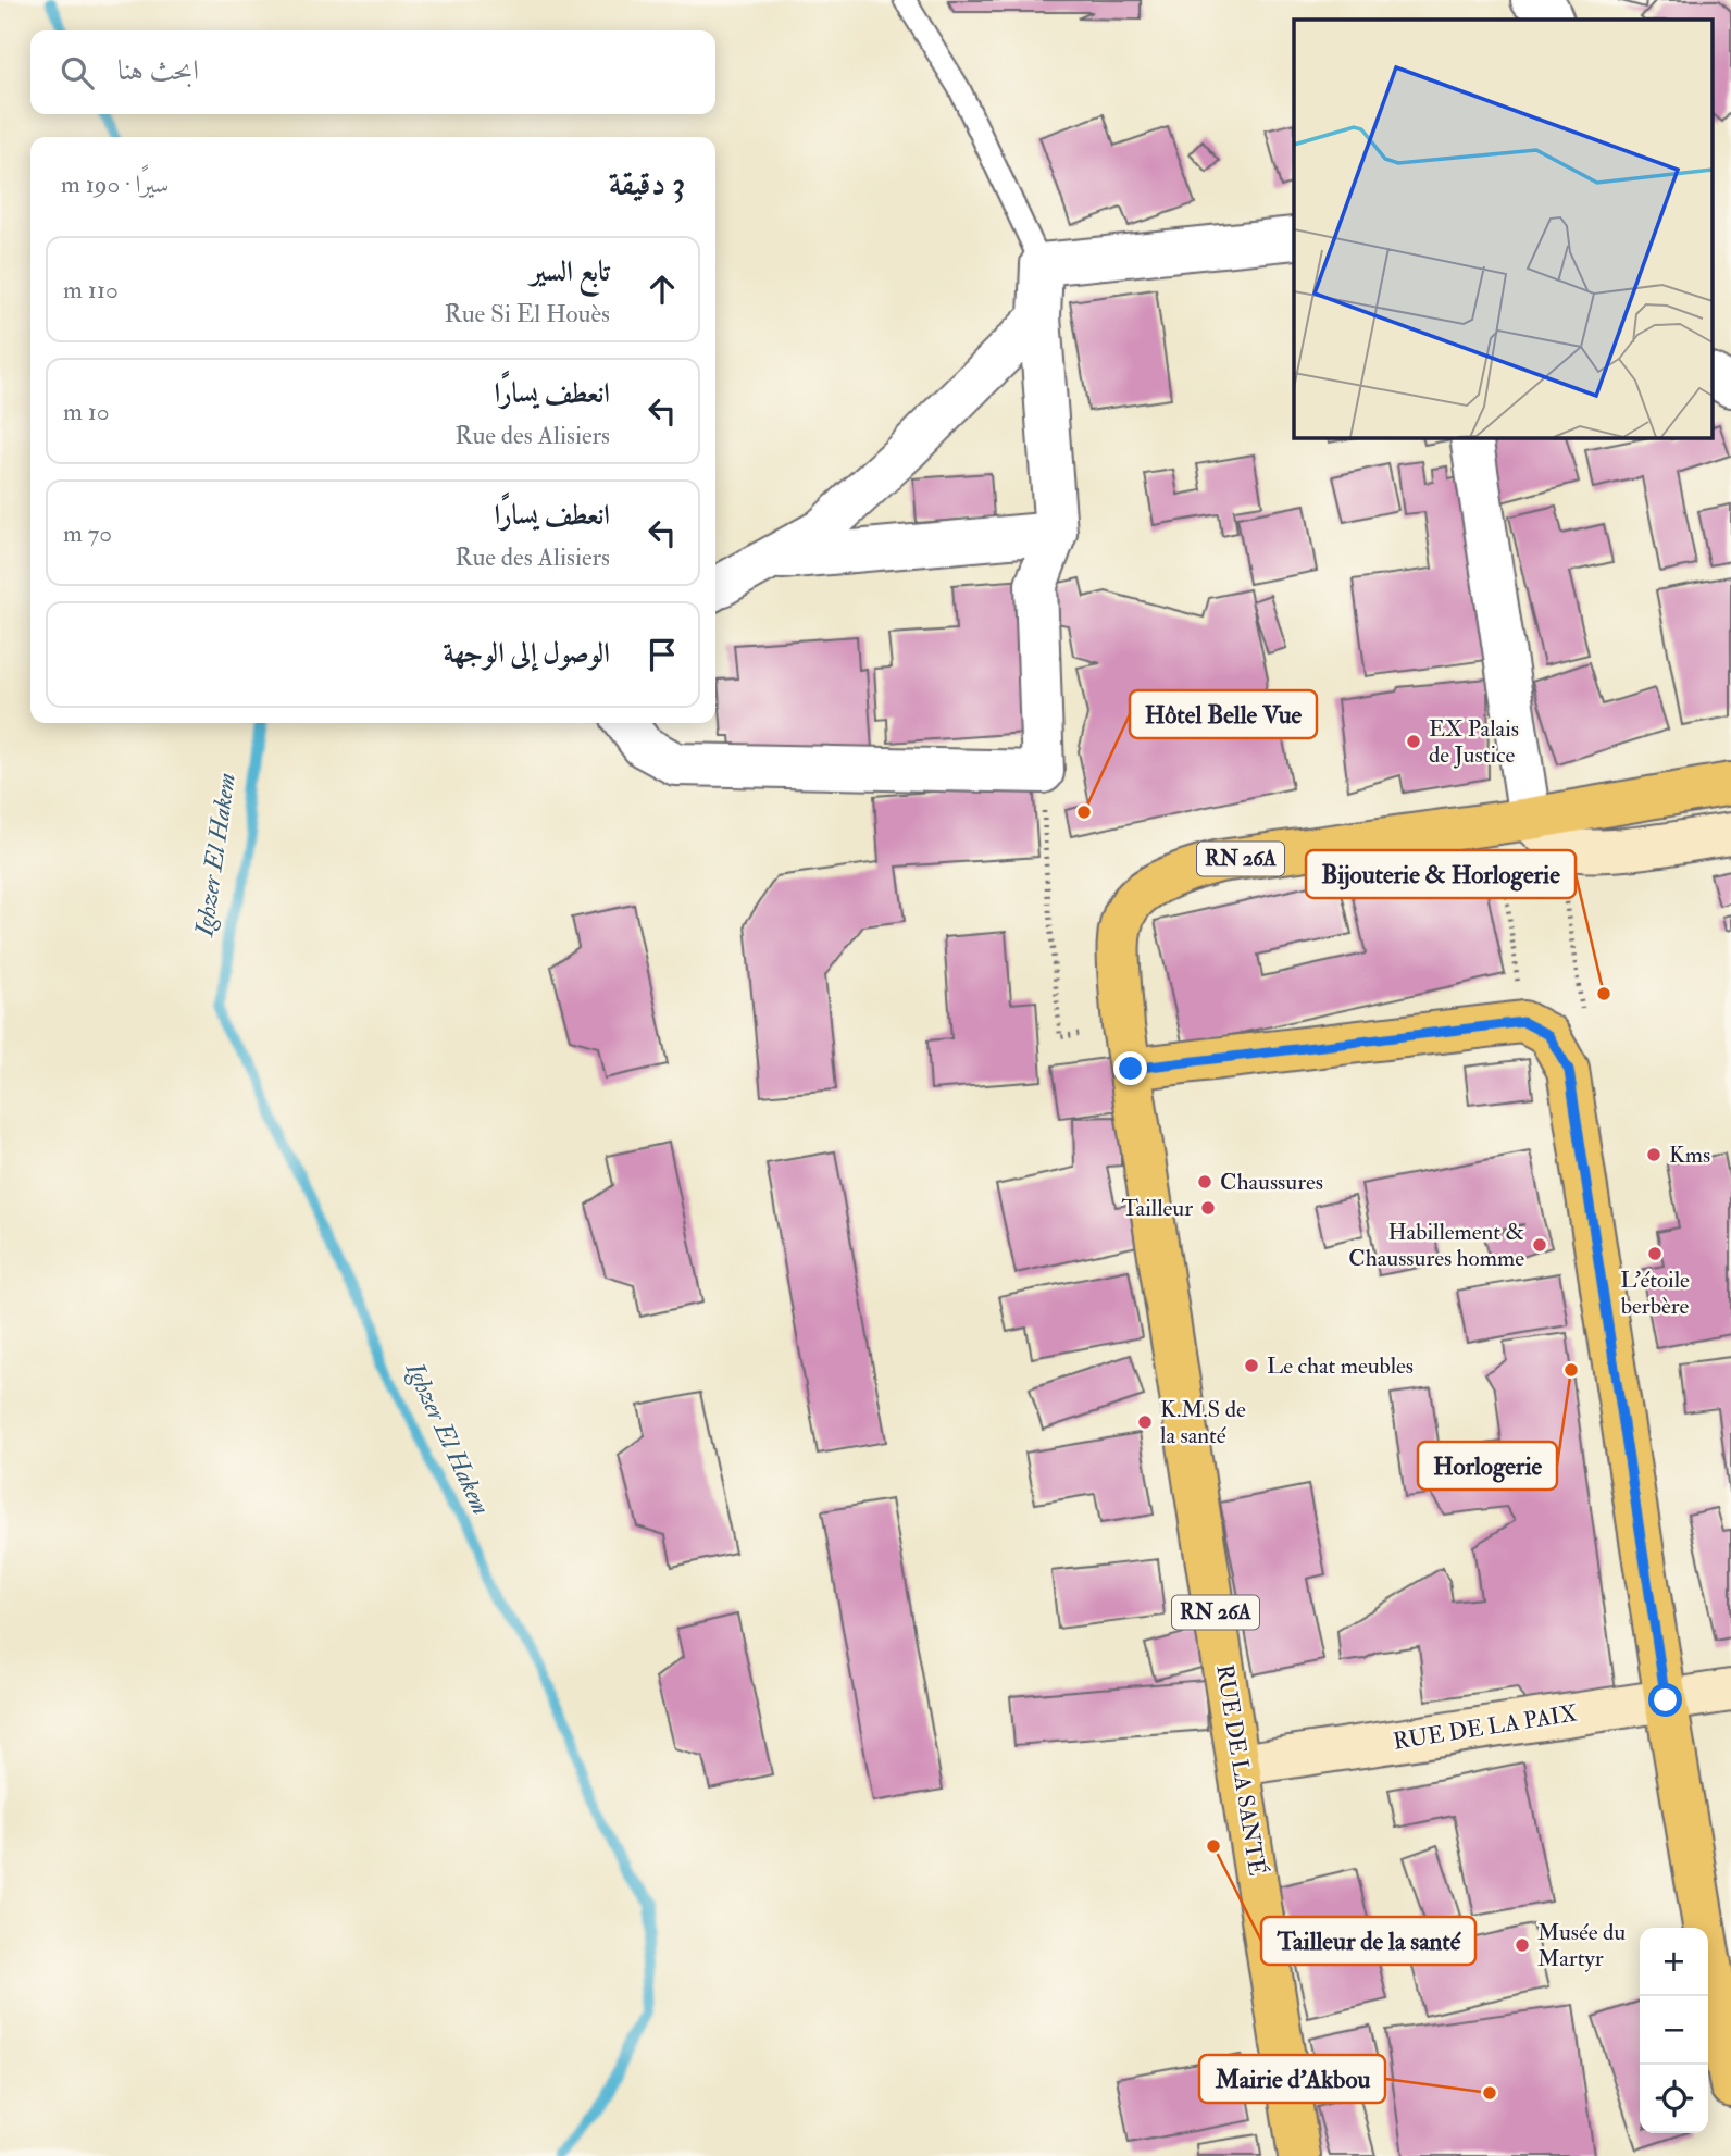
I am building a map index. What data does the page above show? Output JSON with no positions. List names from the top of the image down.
{
  "streets": {
    "main road": ["RN 26A", "RUE DE LA SANTÉ"],
    "street": ["RUE DE LA PAIX"]
  },
  "crossings": [
    ["RN 26A", "RUE DE LA SANTÉ"],
    ["RUE DE LA PAIX", "RUE DE LA SANTÉ"]
  ],
  "water": ["Ighzer El Hakem"],
  "places": [
    "EX Palais de Justice",
    "Hôtel Belle Vue",
    "Bijouterie & Horlogerie",
    "Kms",
    "Chaussures",
    "Tailleur",
    "Habillement & Chaussures homme",
    "L'étoile berbère",
    "Le chat meubles",
    "Horlogerie",
    "K.M.S de la santé",
    "Tailleur de la santé",
    "Musée du Martyr",
    "Mairie d'Akbou"
  ],
  "page": {
    "search": "ابحث هنا",
    "heading": ["3 دقيقة", "سيرًا · 190 m"],
    "list": [
      ["تابع السير", "Rue Si El Houès", "110 m"],
      ["انعطف يسارًا", "Rue des Alisiers", "10 m"],
      ["انعطف يسارًا", "Rue des Alisiers", "70 m"],
      "الوصول إلى الوجهة"
    ],
    "map_buttons": ["+", "−"]
  }
}
